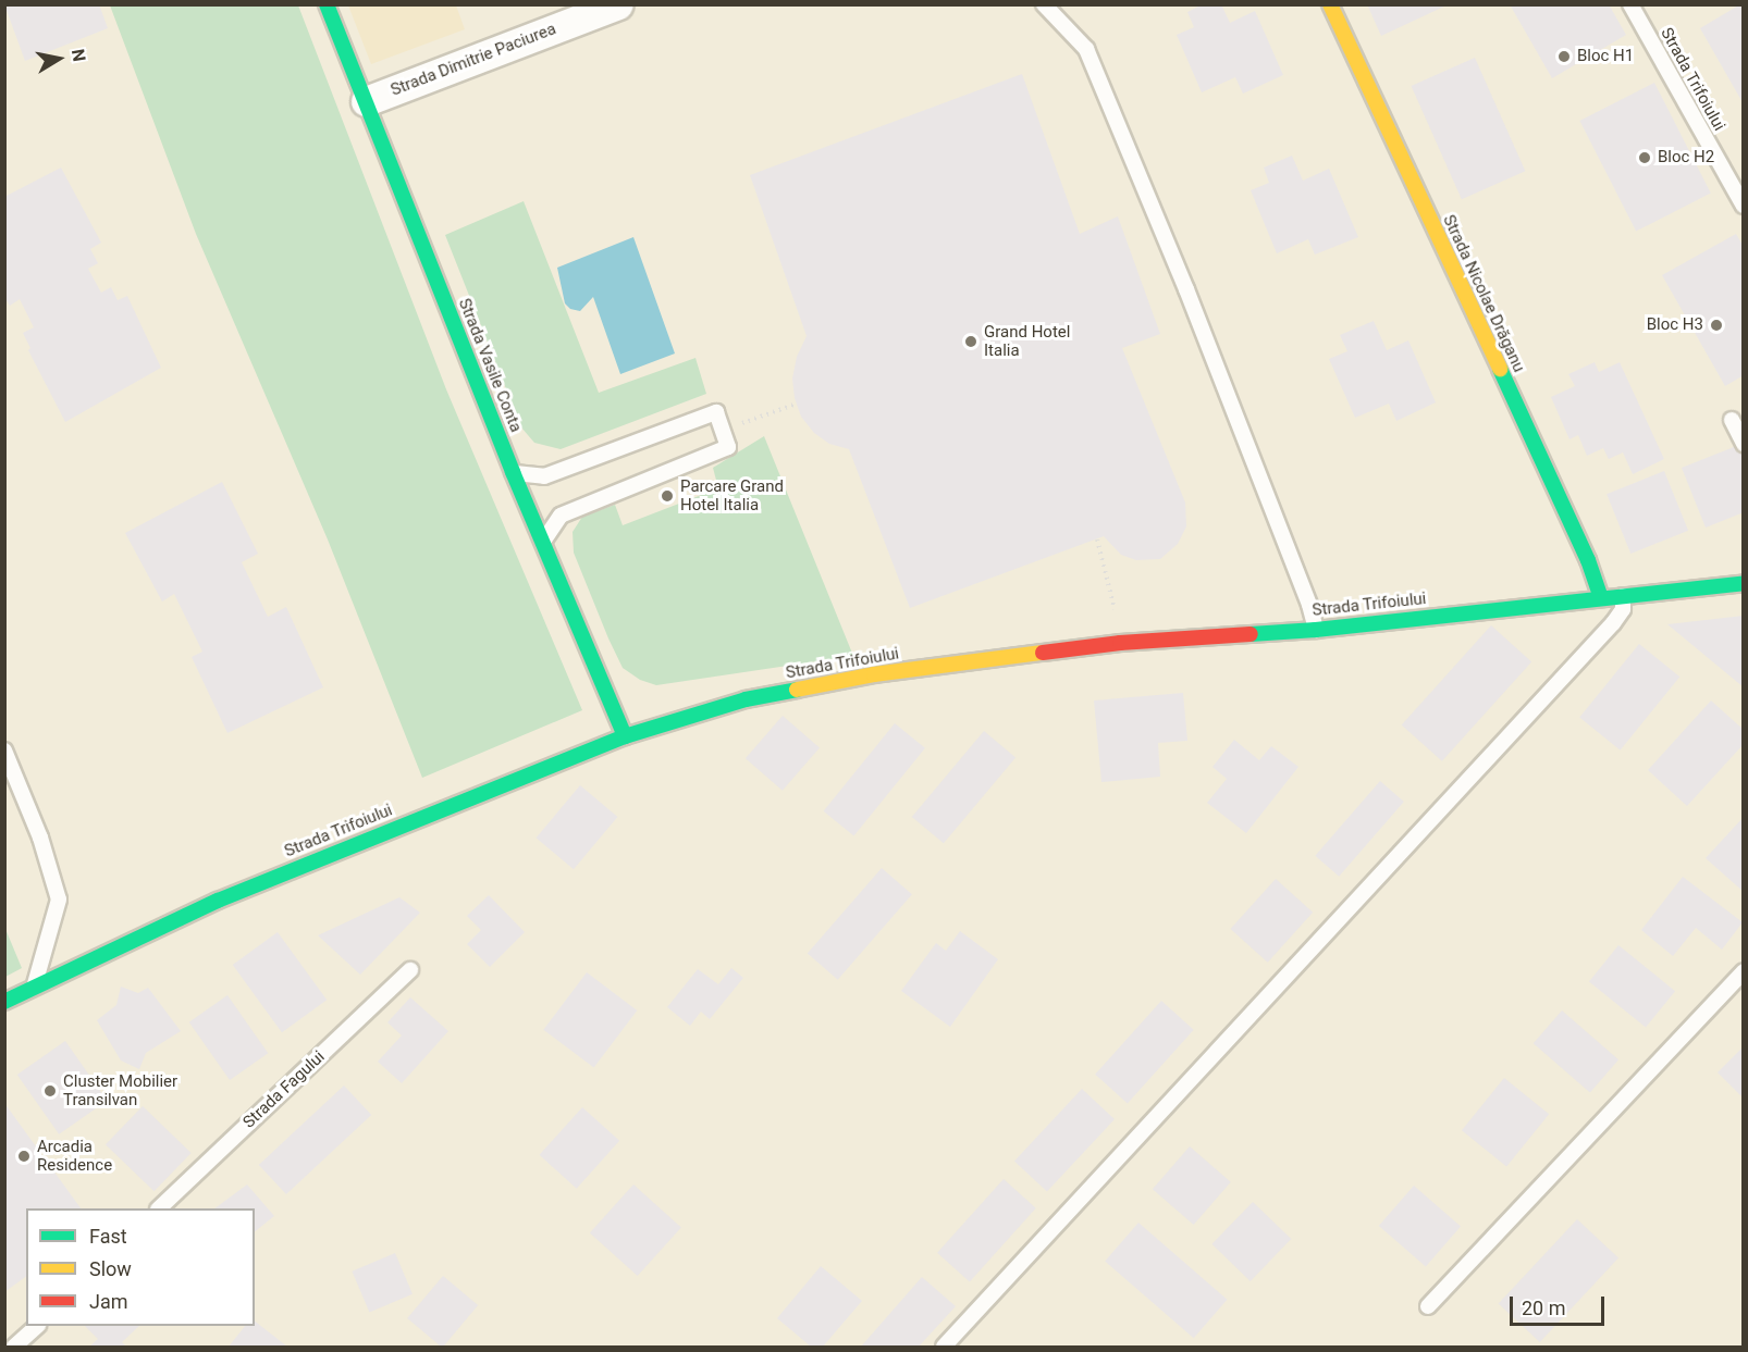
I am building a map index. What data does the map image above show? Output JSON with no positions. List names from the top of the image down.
{
  "streets": {
    "street": [
      "Strada Dimitrie Paciurea",
      "Strada Trifoiului",
      "Strada Nicolae Drăganu",
      "Strada Vasile Conta"
    ],
    "lane": ["Strada Fagului"]
  },
  "crossings": [
    ["Strada Dimitrie Paciurea", "Strada Vasile Conta"],
    ["Strada Trifoiului", "Strada Nicolae Drăganu"],
    ["Strada Trifoiului", "Strada Vasile Conta"]
  ],
  "places": [
    "Bloc H1",
    "Bloc H2",
    "Bloc H3",
    "Grand Hotel Italia",
    "Parcare Grand Hotel Italia",
    "Cluster Mobilier Transilvan",
    "Arcadia Residence"
  ],
  "legend": ["Fast", "Slow", "Jam"],
  "scale_bar": "20 m",
  "north": "right"
}
